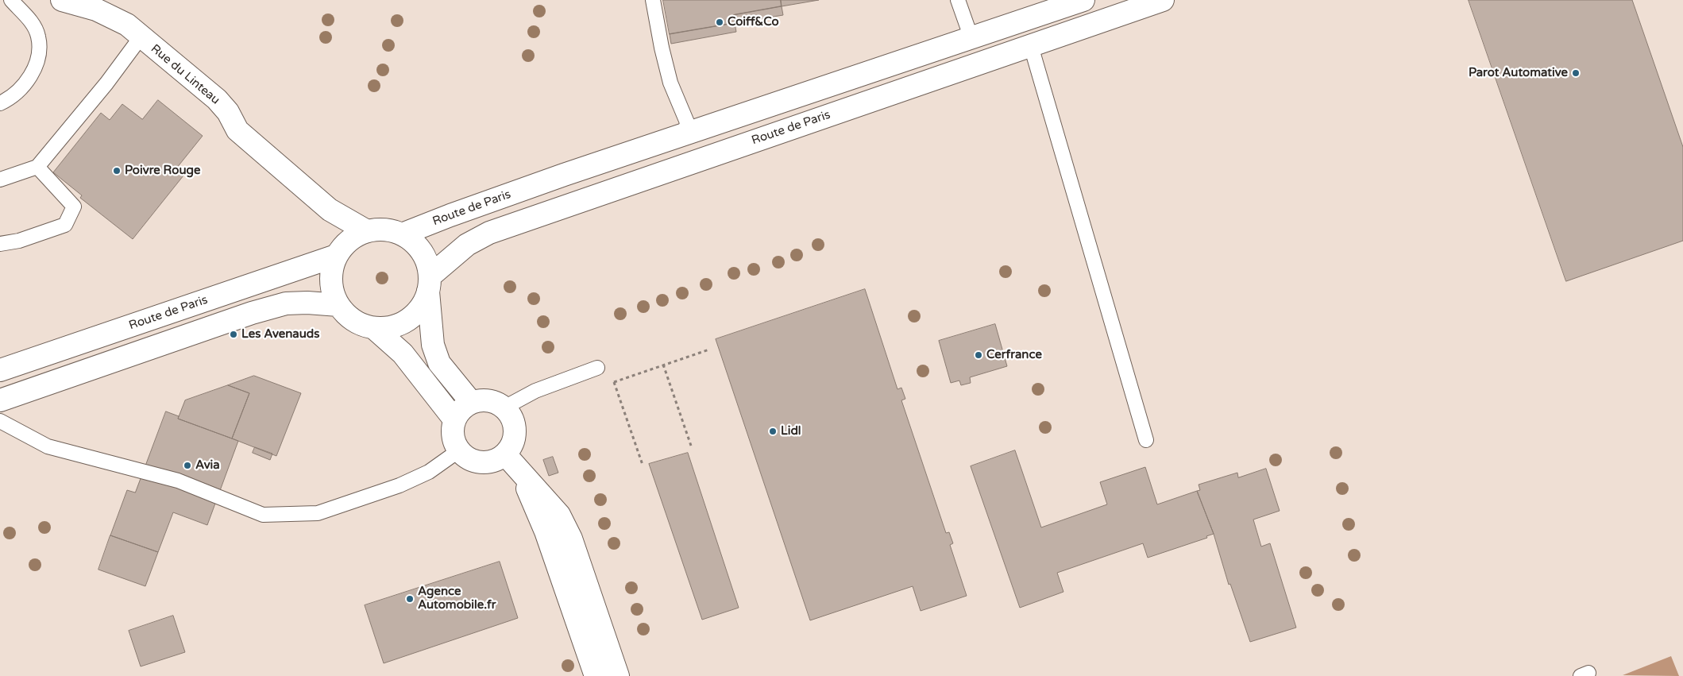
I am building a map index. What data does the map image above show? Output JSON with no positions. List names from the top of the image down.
{
  "streets": {
    "main road": ["Rue du Linteau", "Route de Paris"]
  },
  "crossings": [
    ["Rue du Linteau", "Route de Paris"]
  ],
  "places": [
    "Coiff&Co",
    "Parot Automative",
    "Poivre Rouge",
    "Les Avenauds",
    "Cerfrance",
    "Lidl",
    "Avia",
    "Agence Automobile.fr"
  ]
}
